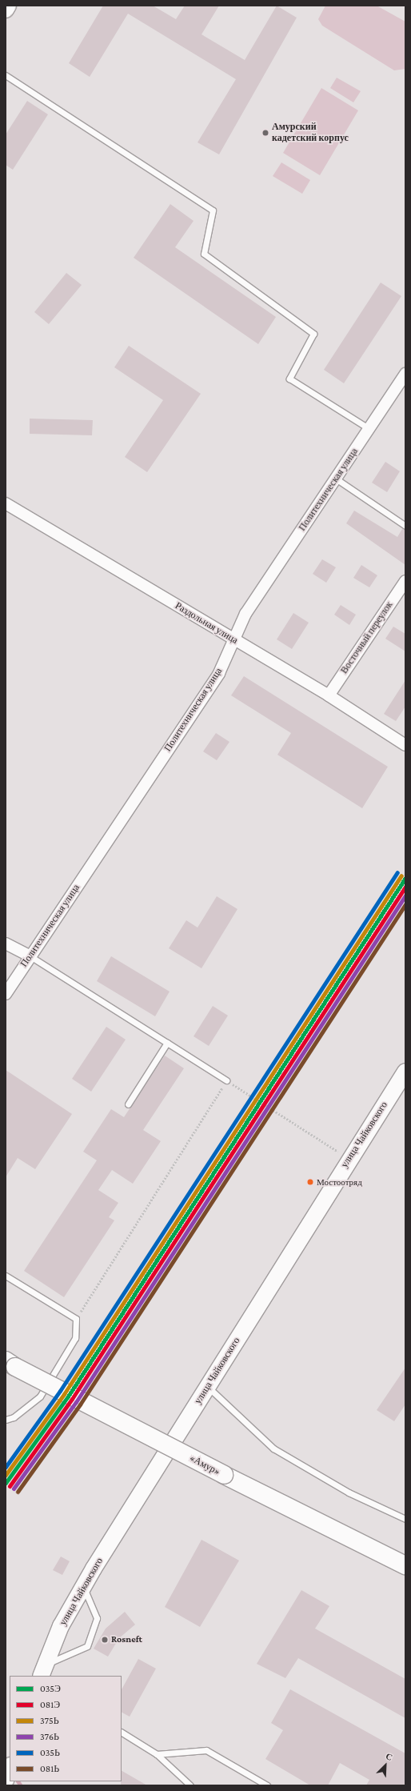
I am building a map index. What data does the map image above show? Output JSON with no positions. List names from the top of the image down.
{
  "streets": {
    "highway": ["«Амур»"],
    "street": [
      "Политехническая улица",
      "Раздольная улица",
      "Восточный переулок",
      "улица Чайковского"
    ]
  },
  "crossings": [
    ["Политехническая улица", "Раздольная улица"],
    ["Раздольная улица", "Восточный переулок"]
  ],
  "places": ["Амурский кадетский корпус", "Мостоотряд", "Rosneft"],
  "lines": [
    "transit line 035Ь",
    "transit line 375Ь",
    "transit line 035Э",
    "transit line 081Э",
    "transit line 376Ь",
    "transit line 081Ь"
  ],
  "legend": [
    "035Э",
    "081Э",
    "375Ь",
    "376Ь",
    "035Ь",
    "081Ь"
  ],
  "north": "top right"
}
